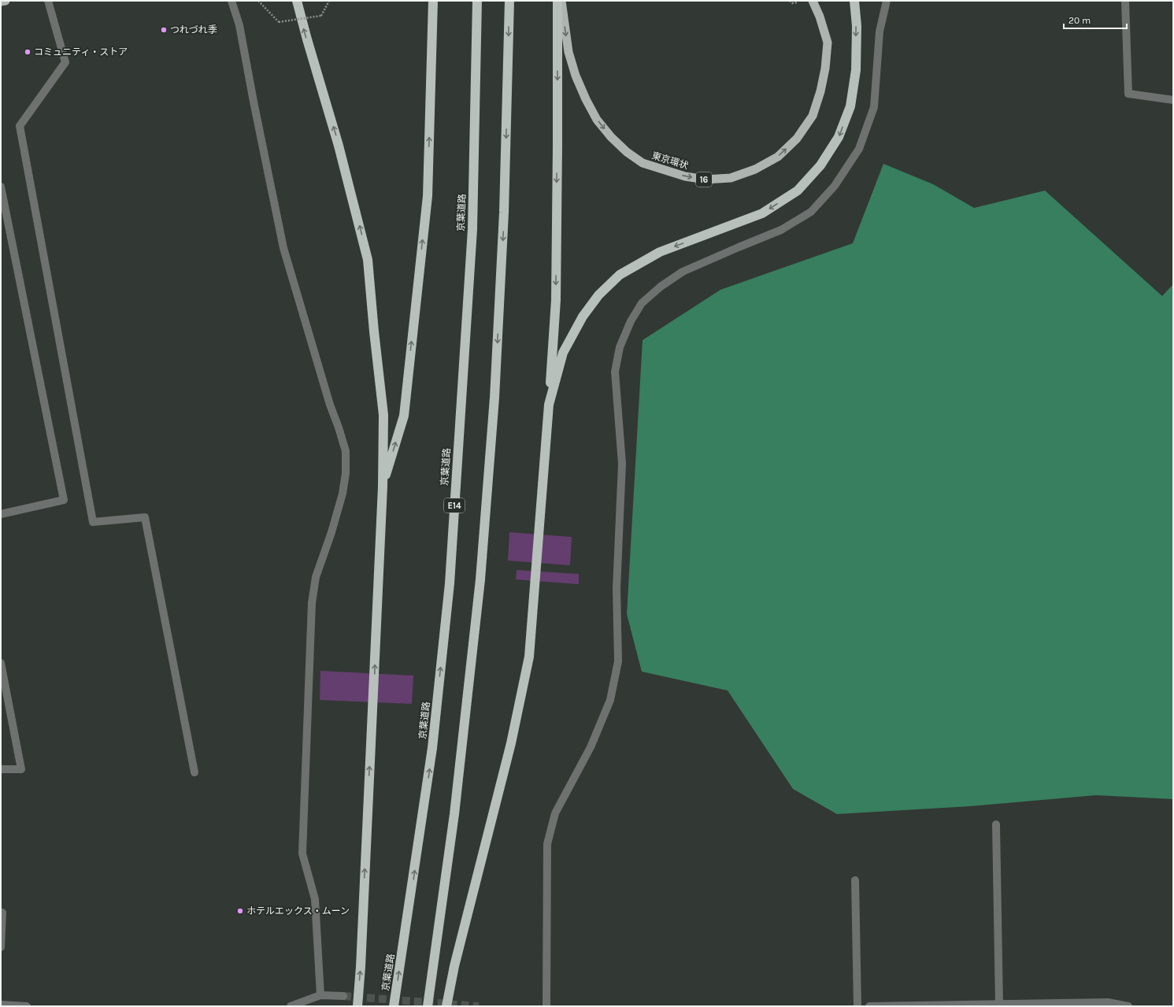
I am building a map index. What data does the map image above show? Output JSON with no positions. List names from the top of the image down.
{
  "streets": {
    "highway": [
      "東京環状",
      "16",
      "京葉道路",
      "E14"
    ]
  },
  "places": ["つれづれ季", "コミュニティ・ストア", "ホテルエックス・ムーン"],
  "scale_bar": "20 m"
}
